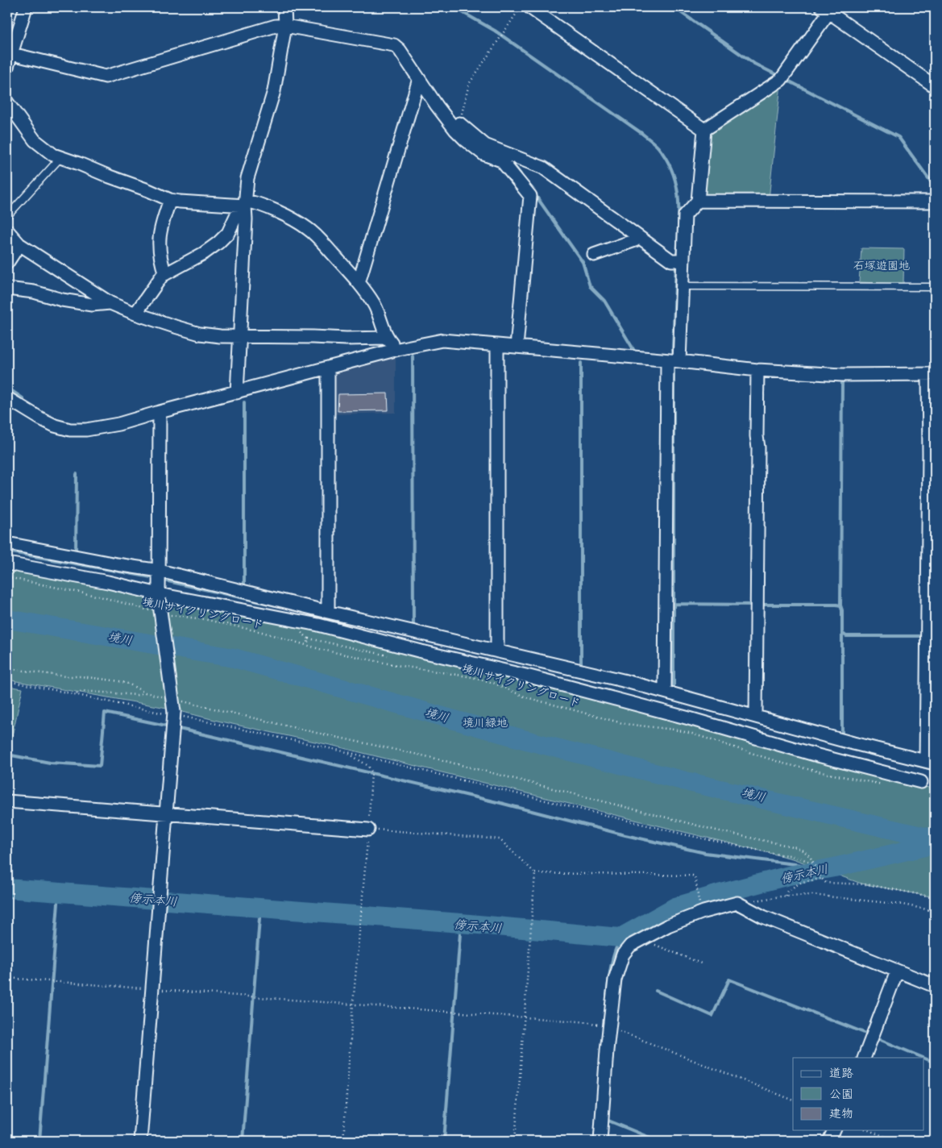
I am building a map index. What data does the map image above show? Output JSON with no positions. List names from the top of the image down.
{
  "streets": {
    "path": ["境川サイクリングロード"]
  },
  "water": ["境川", "傍示本川"],
  "parks": ["石塚遊園地", "境川緑地"],
  "legend": ["道路", "公園", "建物"]
}
